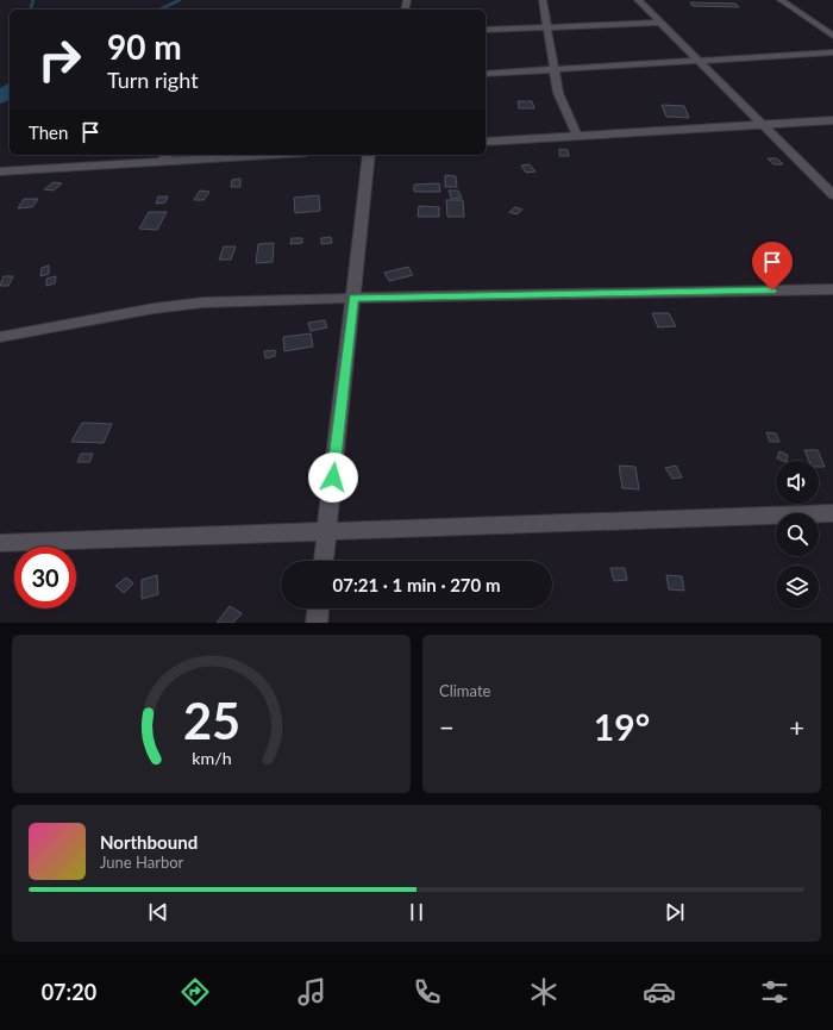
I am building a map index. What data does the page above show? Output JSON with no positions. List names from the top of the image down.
{
  "page": {
    "turn": ["90 m", "Turn right"],
    "then": "Then",
    "limit": "30",
    "trip": "07:21 · 1 min · 270 m",
    "tile": "Climate",
    "heat": ["−", "19°", "+"],
    "song": ["Northbound", "June Harbor"],
    "tabs": "07:20",
    "gauge": ["25", "km/h"]
  }
}
